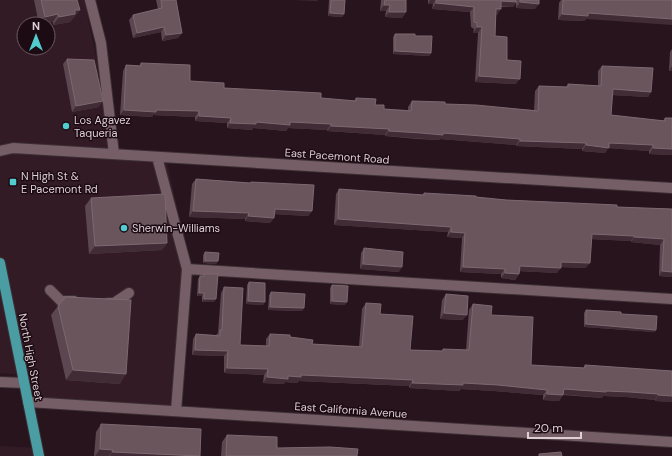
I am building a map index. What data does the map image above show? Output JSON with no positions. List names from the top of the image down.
{
  "streets": {
    "main road": ["North High Street"],
    "street": ["East Pacemont Road", "East California Avenue"]
  },
  "crossings": [
    ["North High Street", "East California Avenue"]
  ],
  "places": {
    "other": ["Los Agavez Taqueria", "Sherwin-Williams"],
    "transit": ["N High St & E Pacemont Rd"]
  },
  "scale_bar": "20 m",
  "north": "top"
}
